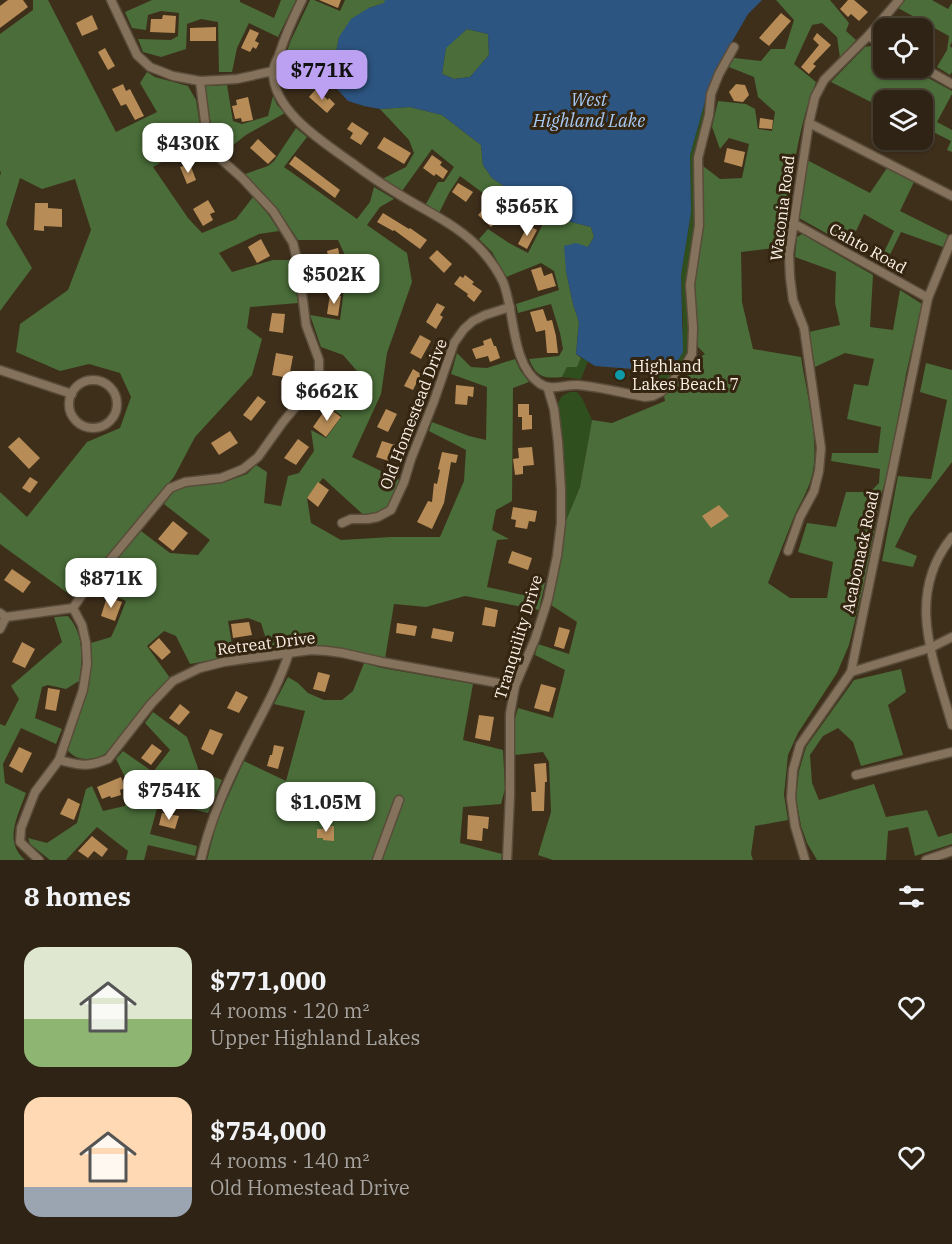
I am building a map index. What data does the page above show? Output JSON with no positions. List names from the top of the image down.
{
  "streets": {
    "street": [
      "Waconia Road",
      "Cahto Road",
      "Old Homestead Drive",
      "Acabonack Road",
      "Tranquility Drive",
      "Retreat Drive"
    ]
  },
  "crossings": [
    ["Waconia Road", "Cahto Road"],
    ["Cahto Road", "Acabonack Road"],
    ["Tranquility Drive", "Retreat Drive"]
  ],
  "water": ["West Highland Lake"],
  "places": ["Highland Lakes Beach 7"],
  "page": {
    "price": [
      "$771K",
      "$430K",
      "$565K",
      "$502K",
      "$662K",
      "$871K",
      "$754K",
      "$1.05M"
    ],
    "heading": "8 homes",
    "list": [
      {
        "name": "$771,000",
        "note": "4 rooms · 120 m² · Upper Highland Lakes"
      },
      {
        "name": "$754,000",
        "note": "4 rooms · 140 m² · Old Homestead Drive"
      }
    ]
  }
}
